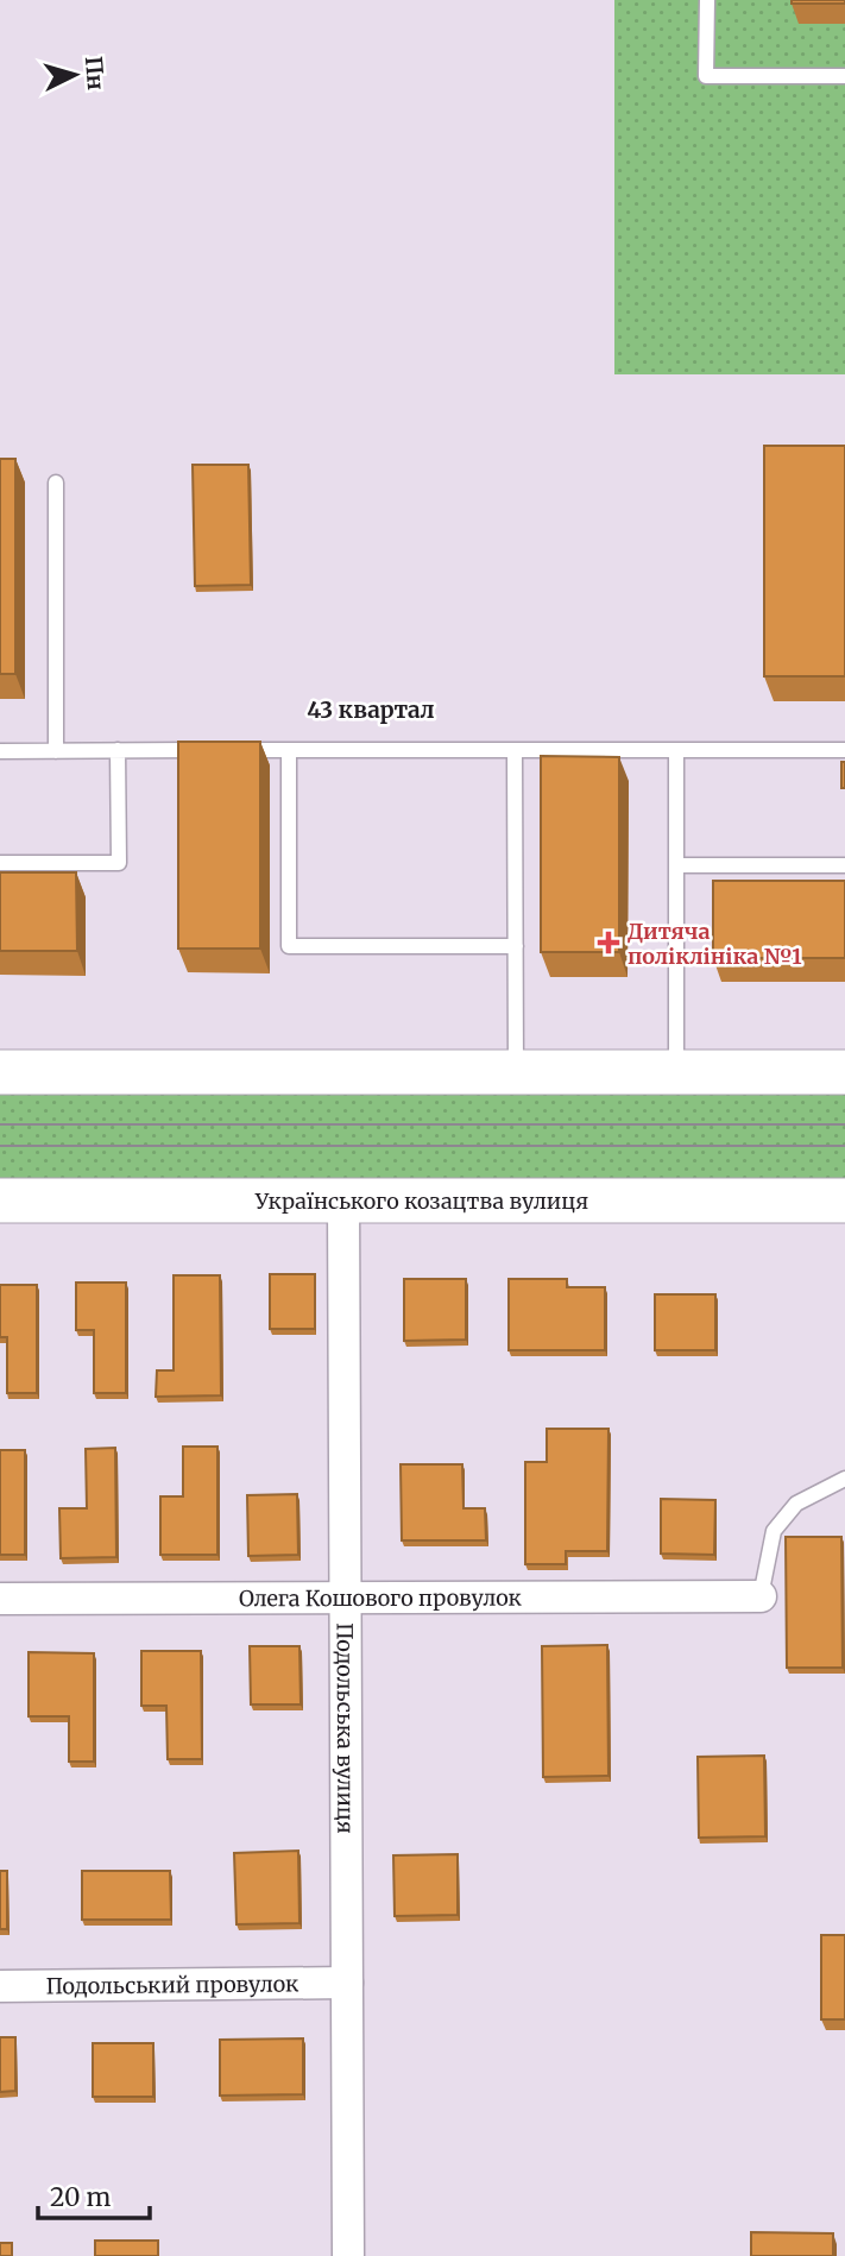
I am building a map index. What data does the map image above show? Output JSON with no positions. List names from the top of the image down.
{
  "streets": {
    "street": [
      "Українського козацтва вулиця",
      "Олега Кошового провулок",
      "Подольська вулиця",
      "Подольський провулок"
    ]
  },
  "crossings": [
    ["Українського козацтва вулиця", "Подольська вулиця"],
    ["Олега Кошового провулок", "Подольська вулиця"],
    ["Подольська вулиця", "Подольський провулок"]
  ],
  "districts": ["43 квартал"],
  "places": {
    "health": ["Дитяча поліклініка №1"]
  },
  "scale_bar": "20 m",
  "north": "right"
}
